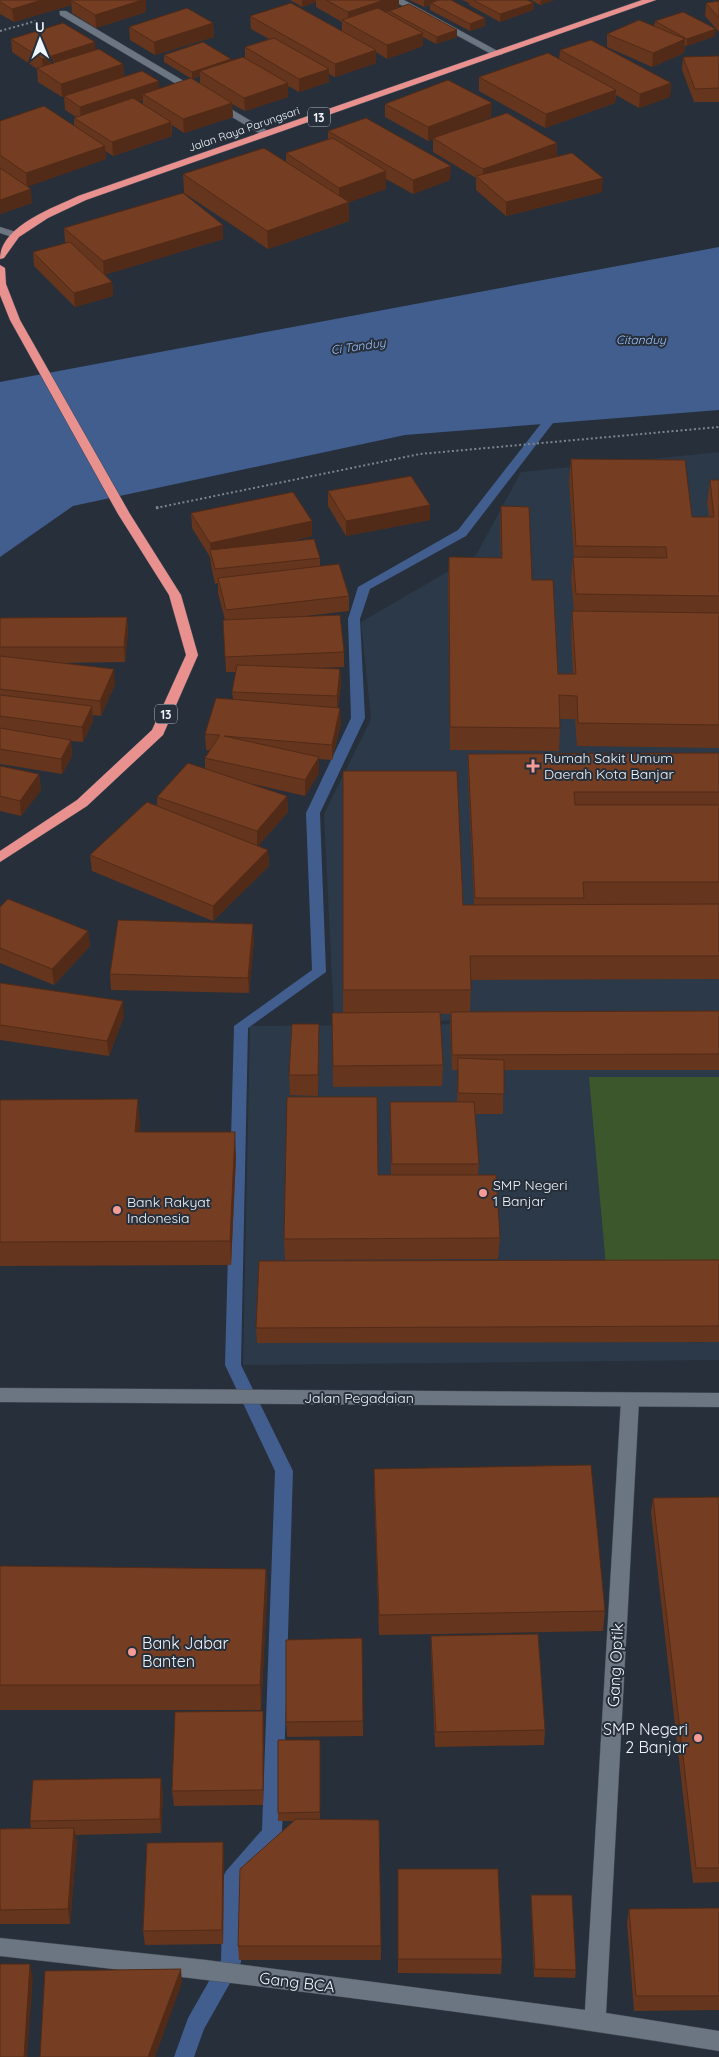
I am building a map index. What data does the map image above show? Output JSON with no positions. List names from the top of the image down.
{
  "streets": {
    "highway": ["13", "Jalan Raya Parungsari"],
    "street": ["Jalan Pegadaian", "Gang Optik", "Gang BCA"]
  },
  "crossings": [
    ["Jalan Pegadaian", "Gang Optik"],
    ["Gang Optik", "Gang BCA"]
  ],
  "water": ["Citanduy", "Ci Tanduy"],
  "places": {
    "health": ["Rumah Sakit Umum Daerah Kota Banjar"],
    "other": [
      "SMP Negeri 1 Banjar",
      "Bank Rakyat Indonesia",
      "Bank Jabar Banten",
      "SMP Negeri 2 Banjar"
    ]
  },
  "north": "top"
}
